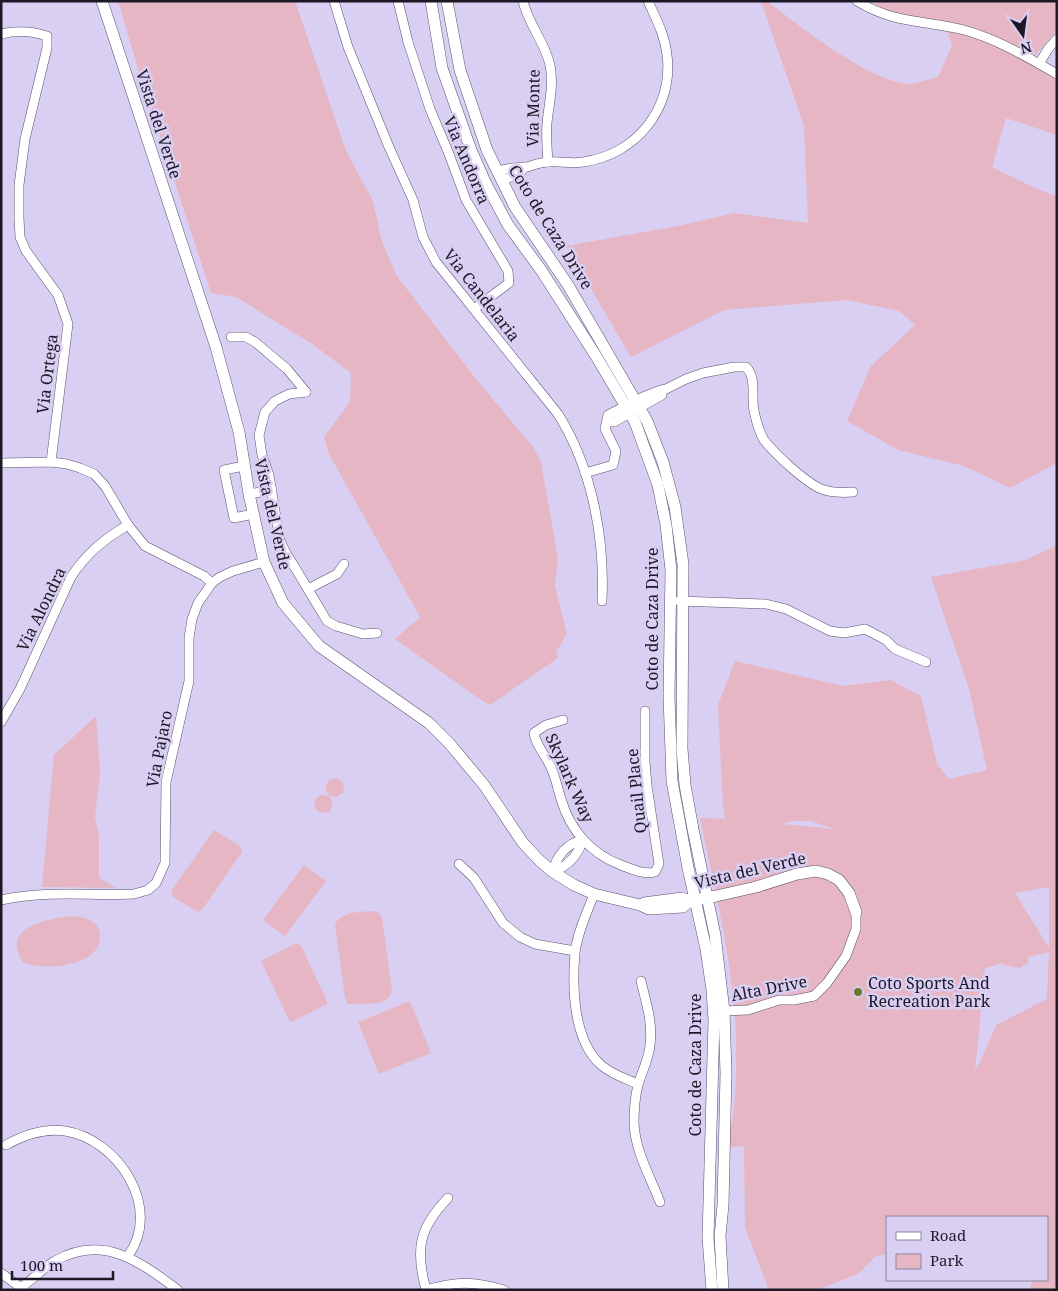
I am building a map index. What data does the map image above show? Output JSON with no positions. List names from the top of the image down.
{
  "streets": {
    "main road": ["Vista del Verde", "Coto de Caza Drive"],
    "street": [
      "Via Monte",
      "Via Andorra",
      "Via Candelaria",
      "Via Ortega",
      "Via Alondra",
      "Via Pajaro",
      "Skylark Way",
      "Quail Place",
      "Alta Drive"
    ]
  },
  "crossings": [
    ["Vista del Verde", "Coto de Caza Drive"],
    ["Vista del Verde", "Via Pajaro"],
    ["Vista del Verde", "Alta Drive"],
    ["Via Andorra", "Via Candelaria"],
    ["Coto de Caza Drive", "Alta Drive"],
    ["Skylark Way", "Quail Place"]
  ],
  "places": ["Coto Sports And Recreation Park"],
  "legend": ["Road", "Park"],
  "scale_bar": "100 m",
  "north": "bottom"
}
